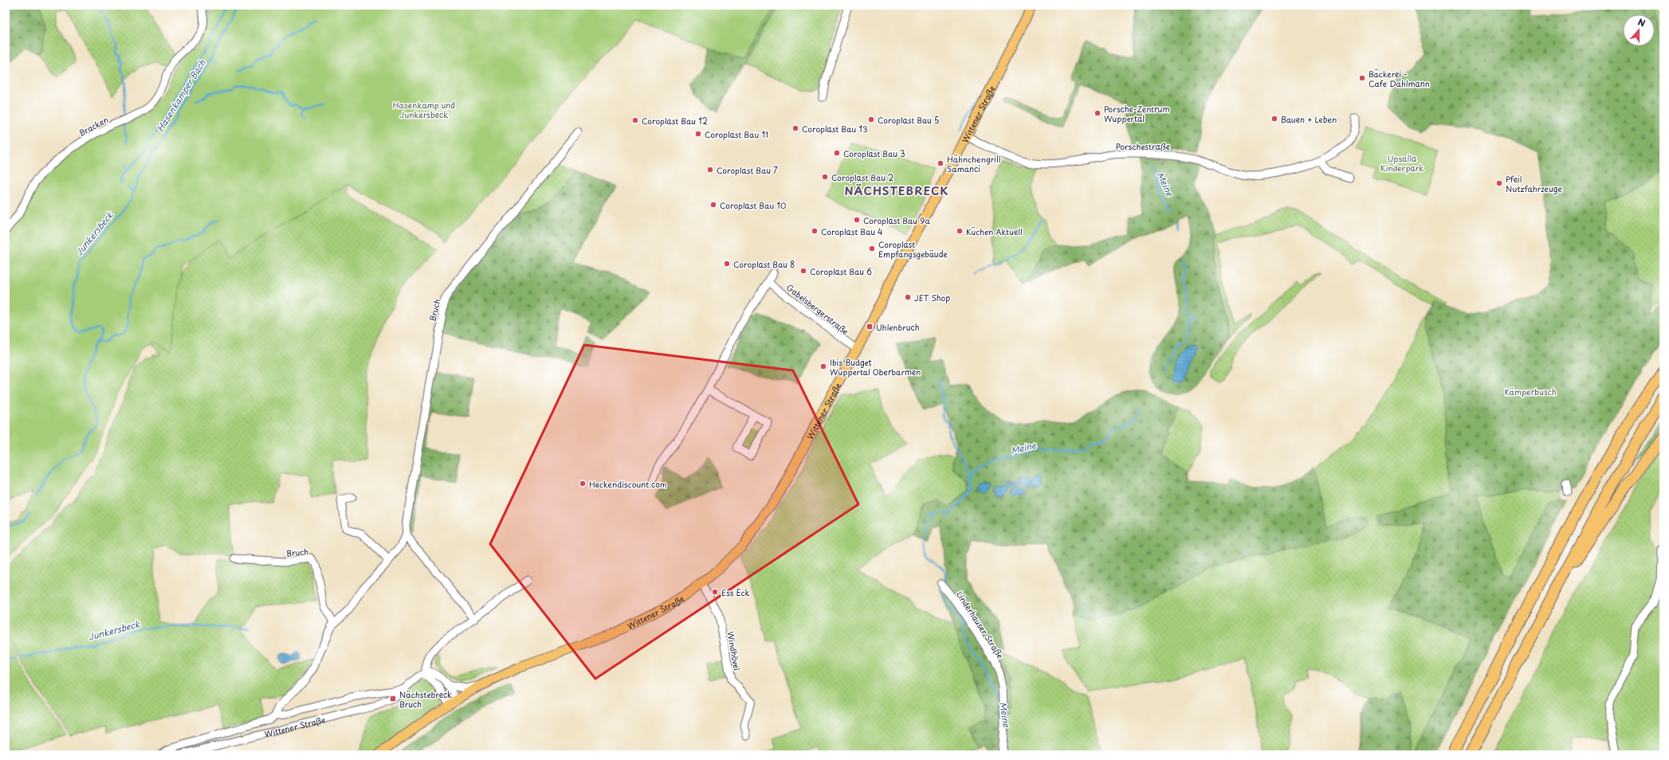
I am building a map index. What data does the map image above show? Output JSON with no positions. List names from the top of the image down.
{
  "streets": {
    "main road": ["Wittener Straße"],
    "street": [
      "Bracken",
      "Porschestraße",
      "Gabelsbergerstraße",
      "Bruch",
      "Linderhauser Straße",
      "Windhövel"
    ]
  },
  "crossings": [
    ["Wittener Straße", "Porschestraße"],
    ["Wittener Straße", "Gabelsbergerstraße"],
    ["Wittener Straße", "Bruch"],
    ["Wittener Straße", "Windhövel"]
  ],
  "districts": ["NÄCHSTEBRECK"],
  "water": ["Hasenkamper Bach", "Meine", "Junkersbeck"],
  "parks": ["Hasenkamp und Junkersbeck", "Upsalla Kinderpark", "Kämperbusch"],
  "places": {
    "other": [
      "Bäckerei - Cafe Dahlmann",
      "Porsche-Zentrum Wuppertal",
      "Bauen + Leben",
      "Coroplast Bau 5",
      "Coroplast Bau 12",
      "Coroplast Bau 13",
      "Coroplast Bau 11",
      "Coroplast Bau 3",
      "Hähnchengrill Samanci",
      "Coroplast Bau 7",
      "Coroplast Bau 2",
      "Pfeil Nutzfahrzeuge",
      "Coroplast Bau 10",
      "Coroplast Bau 9a",
      "Coroplast Bau 4",
      "Küchen Aktuell",
      "Coroplast Empfangsgebäude",
      "Coroplast Bau 8",
      "Coroplast Bau 6",
      "JET Shop",
      "Ibis Budget Wuppertal Oberbarmen",
      "Heckendiscount.com",
      "Ess Eck"
    ],
    "transit": ["Uhlenbruch", "Nächstebreck Bruch"]
  },
  "north": "top"
}
